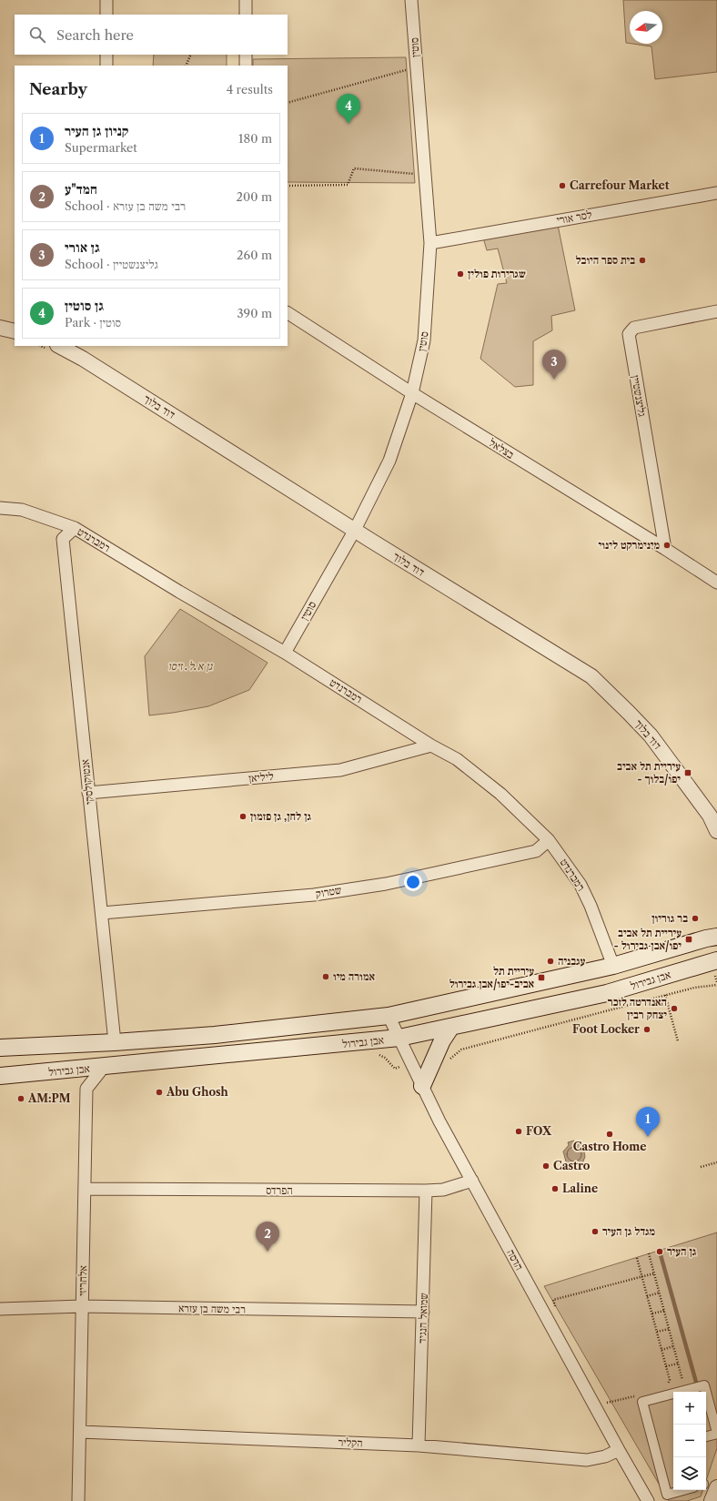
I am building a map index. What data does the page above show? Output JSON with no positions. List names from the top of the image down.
{
  "streets": {
    "main road": ["אבן גבירול"],
    "street": [
      "סוטין",
      "לסר אורי",
      "גליצנשטיין",
      "דוד בלוך",
      "בצלאל",
      "רמברנדט",
      "ליליאן",
      "אנטוקולסקי",
      "שטרוק",
      "הפרדס",
      "הדסה",
      "אלחריזי",
      "רבי משה בן עזרא",
      "שמואל הנגיד",
      "הקליר"
    ]
  },
  "crossings": [
    ["סוטין", "לסר אורי"],
    ["סוטין", "דוד בלוך"],
    ["סוטין", "בצלאל"],
    ["סוטין", "רמברנדט"],
    ["גליצנשטיין", "בצלאל"],
    ["רמברנדט", "ליליאן"],
    ["רמברנדט", "אנטוקולסקי"],
    ["רמברנדט", "שטרוק"],
    ["ליליאן", "אנטוקולסקי"],
    ["אנטוקולסקי", "שטרוק"],
    ["אבן גבירול", "הדסה"],
    ["אבן גבירול", "אלחריזי"],
    ["הפרדס", "הדסה"],
    ["הפרדס", "אלחריזי"],
    ["הפרדס", "שמואל הנגיד"],
    ["הדסה", "הקליר"],
    ["אלחריזי", "רבי משה בן עזרא"],
    ["אלחריזי", "הקליר"],
    ["רבי משה בן עזרא", "שמואל הנגיד"],
    ["שמואל הנגיד", "הקליר"]
  ],
  "parks": ["גן א.ל. זיסו"],
  "places": {
    "other": [
      "Carrefour Market",
      "בית ספר היובל",
      "שגרירות פולין",
      "מינימרקט לינוי",
      "גן לחן, גן פזמון",
      "בר גוריון",
      "עגבניה",
      "אמורה מיו",
      "האנדרטה לזכר יצחק רבין",
      "Foot Locker",
      "Abu Ghosh",
      "AM:PM",
      "FOX",
      "Castro Home",
      "Castro",
      "Laline",
      "מגדל גן העיר",
      "גן העיר"
    ],
    "transit": ["עיריית תל אביב - יפו/בלוך", "עיריית תל אביב - יפו/אבן גבירול", "עיריית תל אביב-יפו/אבן גבירול"]
  },
  "north": "left",
  "page": {
    "search": "Search here",
    "heading": ["Nearby", "4 results"],
    "pins": [
      "4",
      "3",
      "1",
      "2"
    ],
    "list": [
      {
        "mark": "1",
        "name": "קניון גן העיר",
        "note": "Supermarket",
        "value": "180 m"
      },
      {
        "mark": "2",
        "name": "חמד\"ע",
        "note": "School · רבי משה בן עזרא",
        "value": "200 m"
      },
      {
        "mark": "3",
        "name": "גן אורי",
        "note": "School · גליצנשטיין",
        "value": "260 m"
      },
      {
        "mark": "4",
        "name": "גן סוטין",
        "note": "Park · סוטין",
        "value": "390 m"
      }
    ],
    "map_buttons": ["+", "−"]
  }
}
